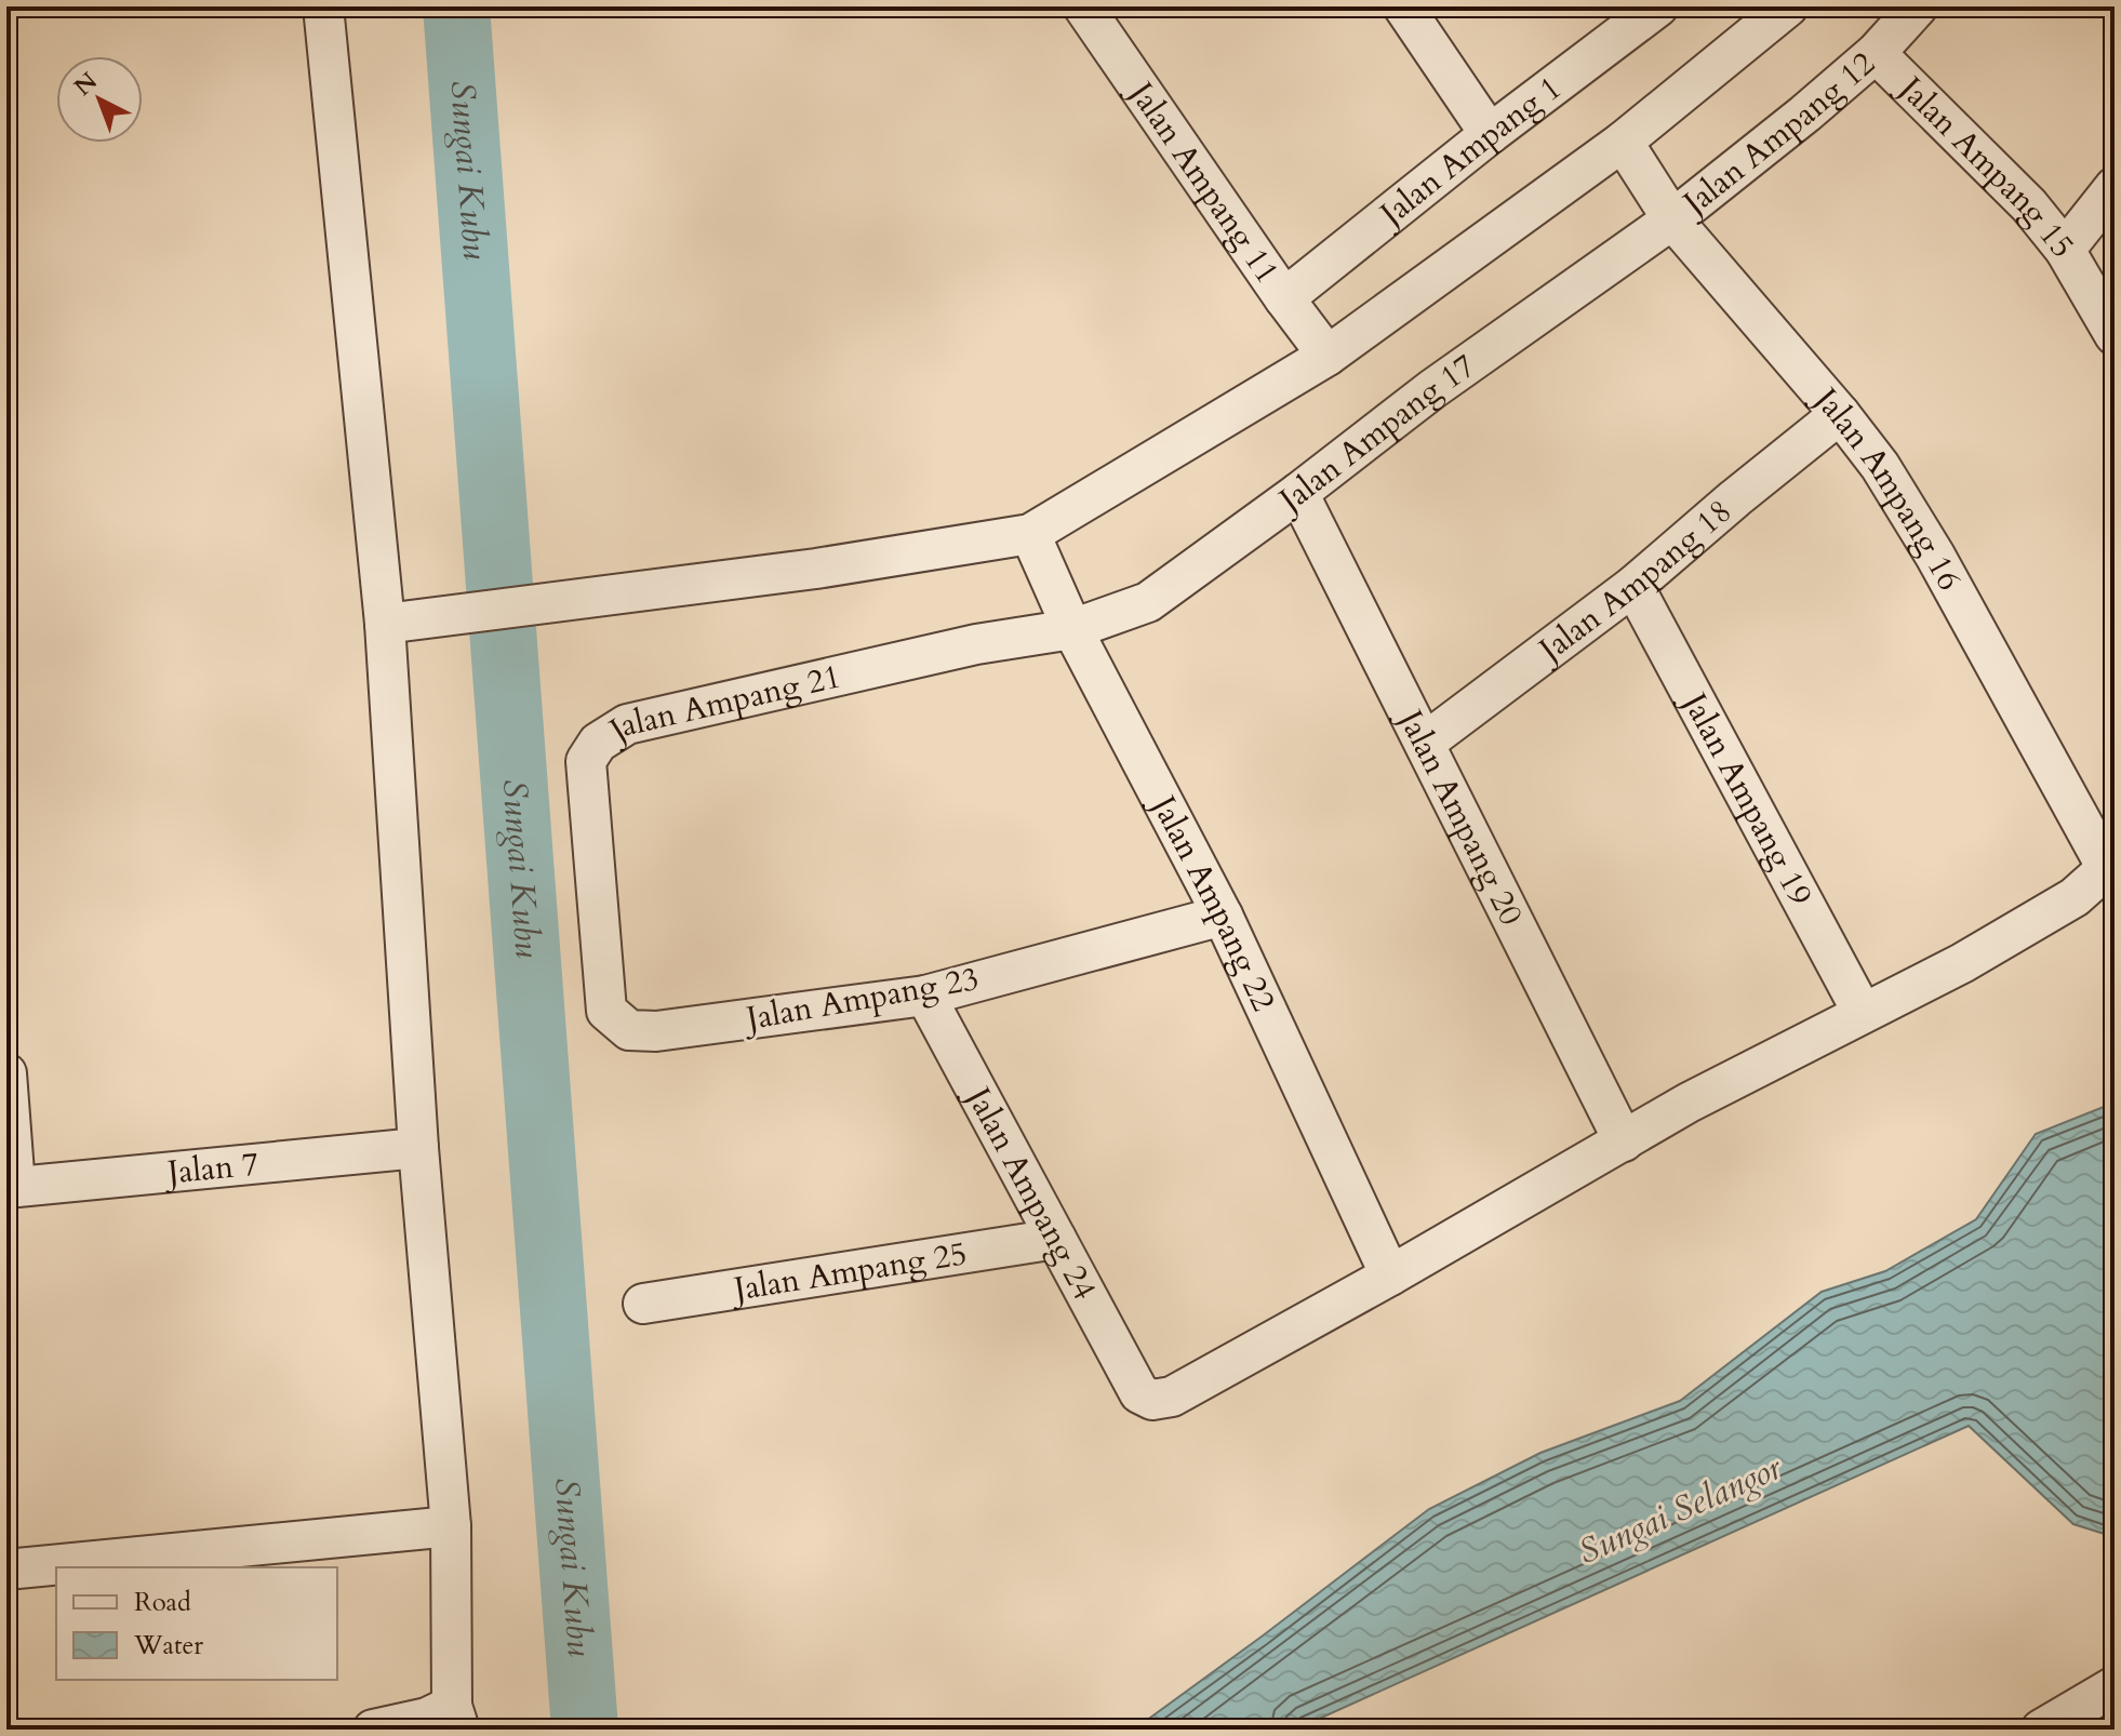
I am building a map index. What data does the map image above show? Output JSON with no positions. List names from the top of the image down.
{
  "streets": {
    "street": [
      "Jalan Ampang 12",
      "Jalan Ampang 1",
      "Jalan Ampang 15",
      "Jalan Ampang 11",
      "Jalan Ampang 17",
      "Jalan Ampang 16",
      "Jalan Ampang 18",
      "Jalan Ampang 21",
      "Jalan Ampang 19",
      "Jalan Ampang 20",
      "Jalan Ampang 22",
      "Jalan Ampang 23",
      "Jalan 7",
      "Jalan Ampang 24",
      "Jalan Ampang 25"
    ]
  },
  "crossings": [
    ["Jalan Ampang 12", "Jalan Ampang 15"],
    ["Jalan Ampang 12", "Jalan Ampang 17"],
    ["Jalan Ampang 12", "Jalan Ampang 16"],
    ["Jalan Ampang 1", "Jalan Ampang 11"],
    ["Jalan Ampang 17", "Jalan Ampang 16"],
    ["Jalan Ampang 17", "Jalan Ampang 21"],
    ["Jalan Ampang 17", "Jalan Ampang 20"],
    ["Jalan Ampang 17", "Jalan Ampang 22"],
    ["Jalan Ampang 16", "Jalan Ampang 18"],
    ["Jalan Ampang 18", "Jalan Ampang 19"],
    ["Jalan Ampang 18", "Jalan Ampang 20"],
    ["Jalan Ampang 21", "Jalan Ampang 22"],
    ["Jalan Ampang 21", "Jalan Ampang 23"],
    ["Jalan Ampang 22", "Jalan Ampang 23"],
    ["Jalan Ampang 22", "Jalan Ampang 24"],
    ["Jalan Ampang 23", "Jalan Ampang 24"],
    ["Jalan Ampang 24", "Jalan Ampang 25"]
  ],
  "water": ["Sungai Kubu", "Sungai Selangor"],
  "legend": ["Road", "Water"],
  "north": "top left"
}
